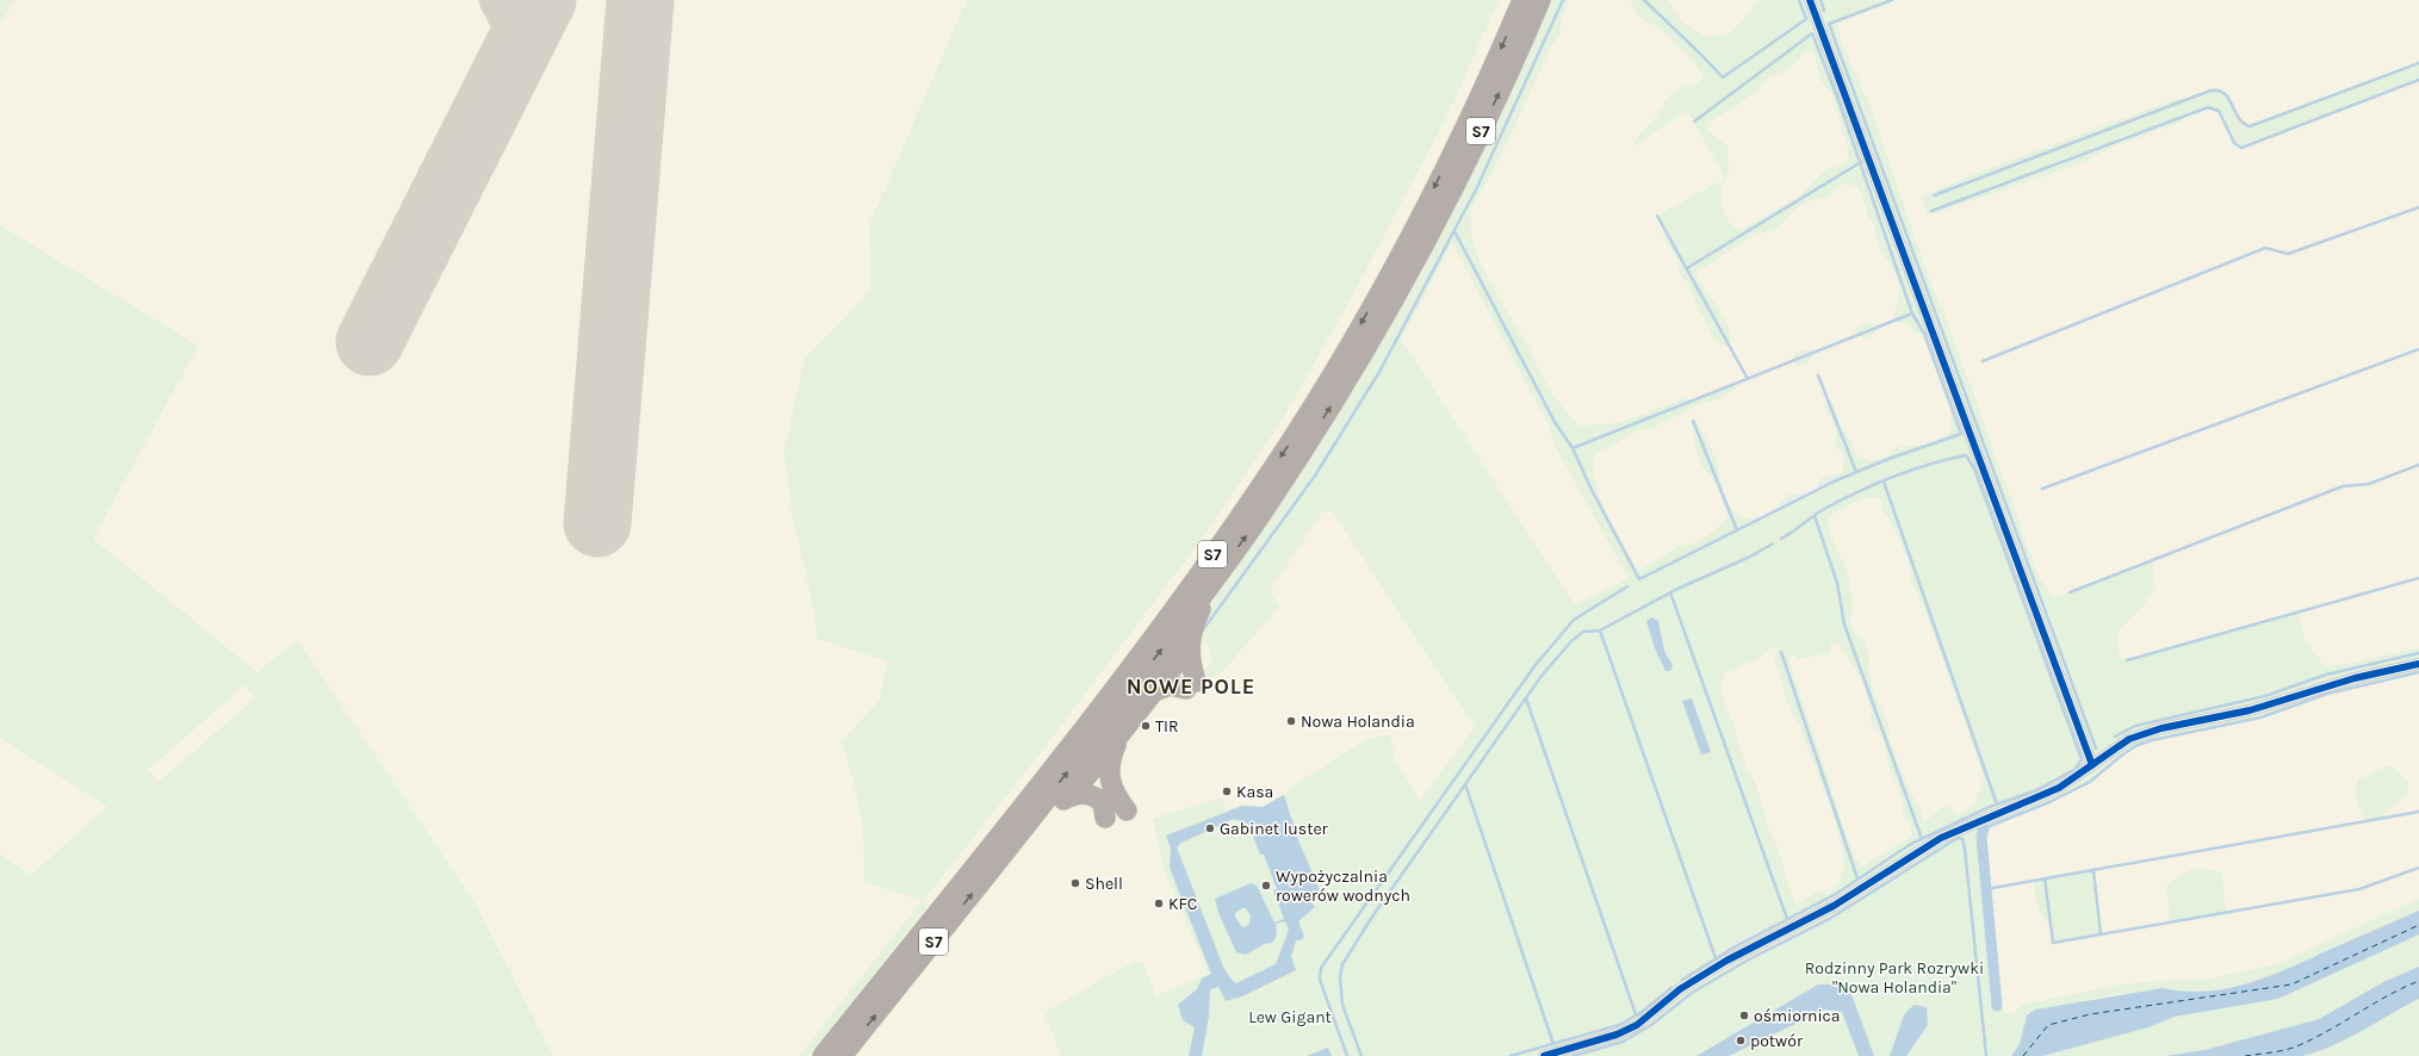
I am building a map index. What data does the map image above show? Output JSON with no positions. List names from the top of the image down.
{
  "streets": {
    "highway": ["S7"]
  },
  "districts": ["NOWE POLE"],
  "parks": ["Rodzinny Park Rozrywki \"Nowa Holandia\"", "Lew Gigant"],
  "places": [
    "Nowa Holandia",
    "TIR",
    "Kasa",
    "Gabinet luster",
    "Shell",
    "Wypożyczalnia rowerów wodnych",
    "KFC",
    "ośmiornica",
    "potwór"
  ]
}
